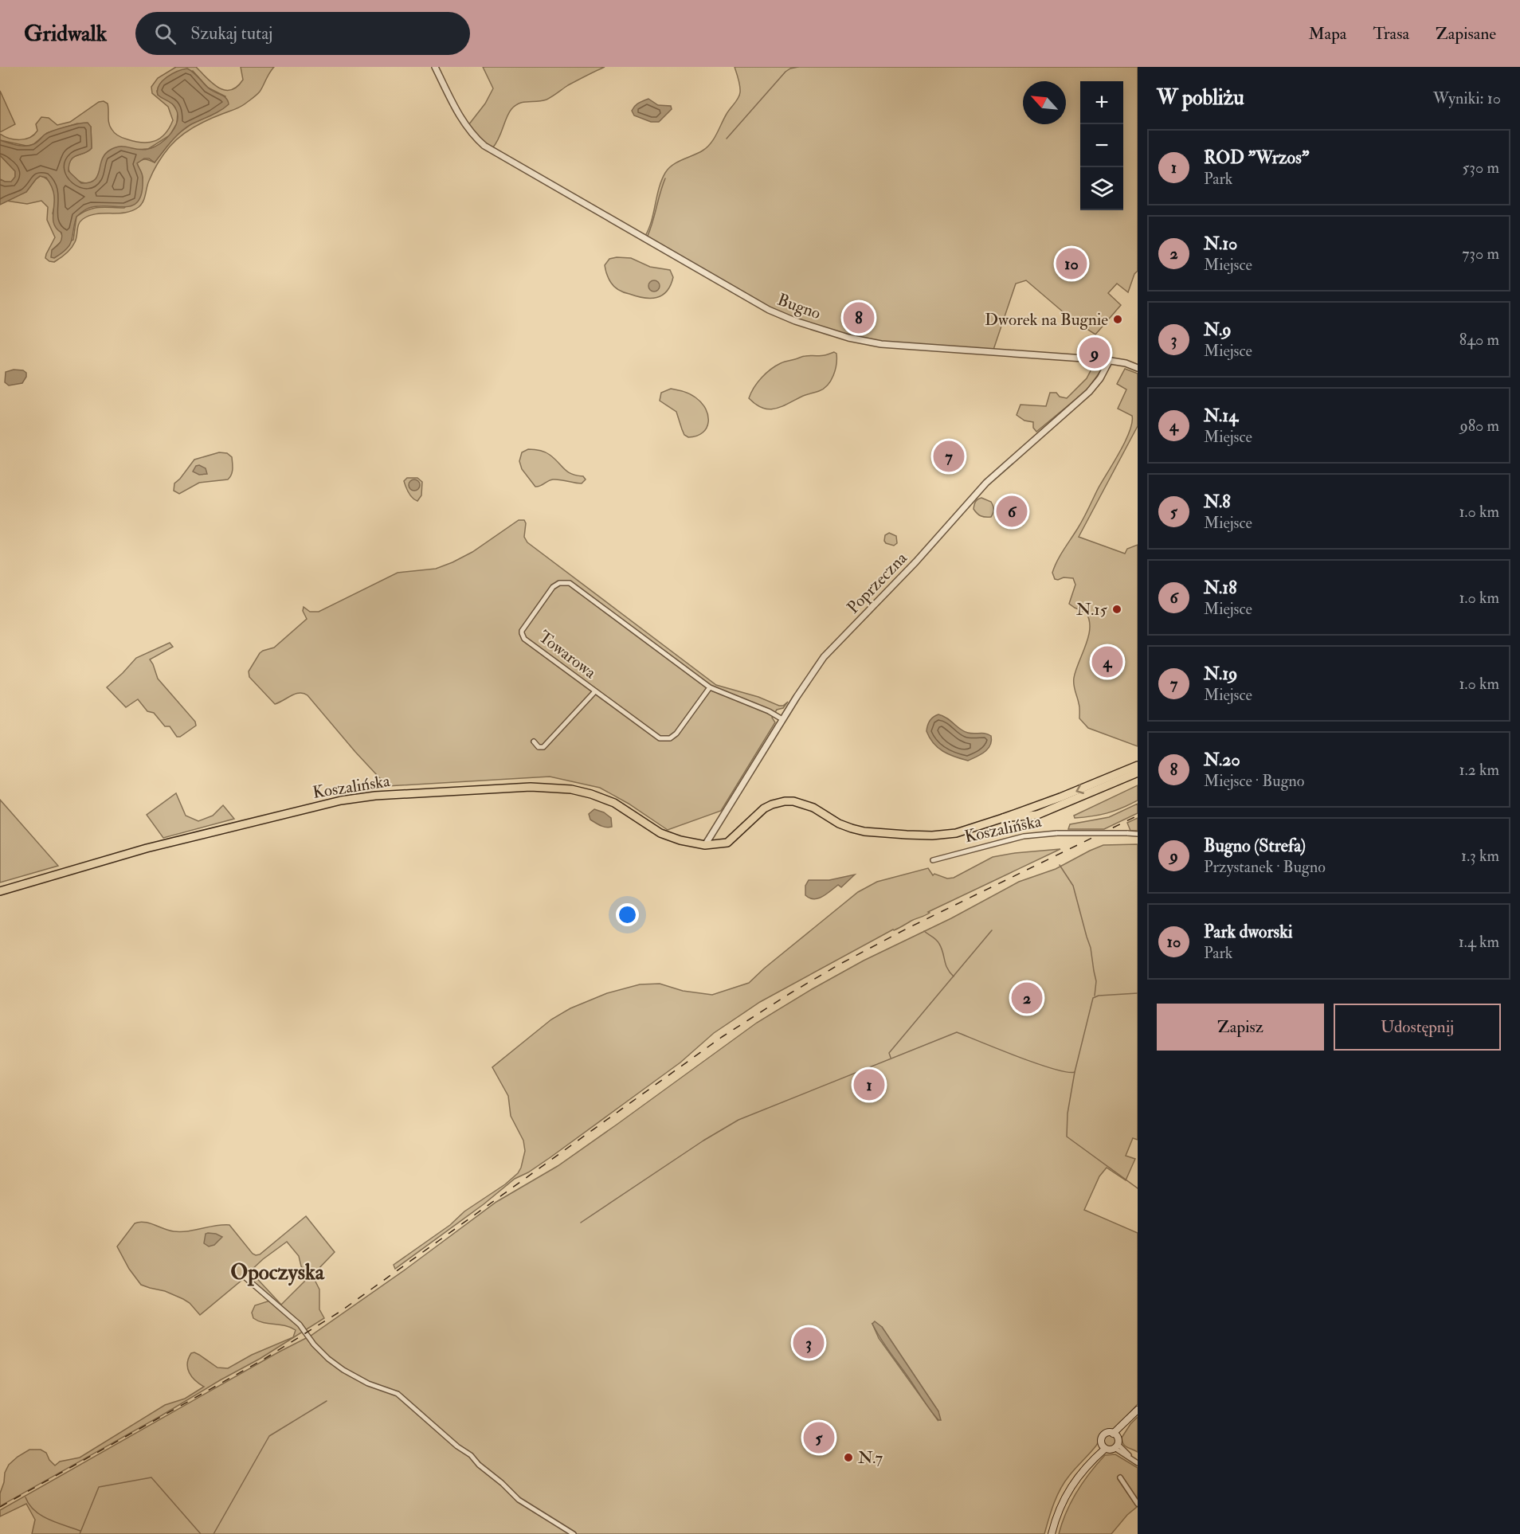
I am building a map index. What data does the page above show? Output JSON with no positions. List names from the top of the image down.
{
  "streets": {
    "highway": ["Koszalińska"],
    "street": ["Bugno", "Poprzeczna", "Towarowa"]
  },
  "crossings": [
    ["Bugno", "Poprzeczna"],
    ["Poprzeczna", "Koszalińska"]
  ],
  "districts": ["Opoczyska"],
  "places": ["Dworek na Bugnie", "N.15", "N.7"],
  "north": "top left",
  "page": {
    "header": "Gridwalk",
    "search": "Szukaj tutaj",
    "nav": ["Mapa", "Trasa", "Zapisane"],
    "heading": ["W pobliżu", "Wyniki: 10"],
    "map_buttons": ["+", "−"],
    "list": [
      {
        "mark": "1",
        "name": "ROD \"Wrzos\"",
        "note": "Park",
        "value": "530 m"
      },
      {
        "mark": "2",
        "name": "N.10",
        "note": "Miejsce",
        "value": "730 m"
      },
      {
        "mark": "3",
        "name": "N.9",
        "note": "Miejsce",
        "value": "840 m"
      },
      {
        "mark": "4",
        "name": "N.14",
        "note": "Miejsce",
        "value": "980 m"
      },
      {
        "mark": "5",
        "name": "N.8",
        "note": "Miejsce",
        "value": "1.0 km"
      },
      {
        "mark": "6",
        "name": "N.18",
        "note": "Miejsce",
        "value": "1.0 km"
      },
      {
        "mark": "7",
        "name": "N.19",
        "note": "Miejsce",
        "value": "1.0 km"
      },
      {
        "mark": "8",
        "name": "N.20",
        "note": "Miejsce · Bugno",
        "value": "1.2 km"
      },
      {
        "mark": "9",
        "name": "Bugno (Strefa)",
        "note": "Przystanek · Bugno",
        "value": "1.3 km"
      },
      {
        "mark": "10",
        "name": "Park dworski",
        "note": "Park",
        "value": "1.4 km"
      }
    ],
    "pins": [
      "10",
      "8",
      "9",
      "7",
      "6",
      "4",
      "2",
      "1",
      "3",
      "5"
    ],
    "buttons": ["Zapisz", "Udostępnij"]
  }
}
